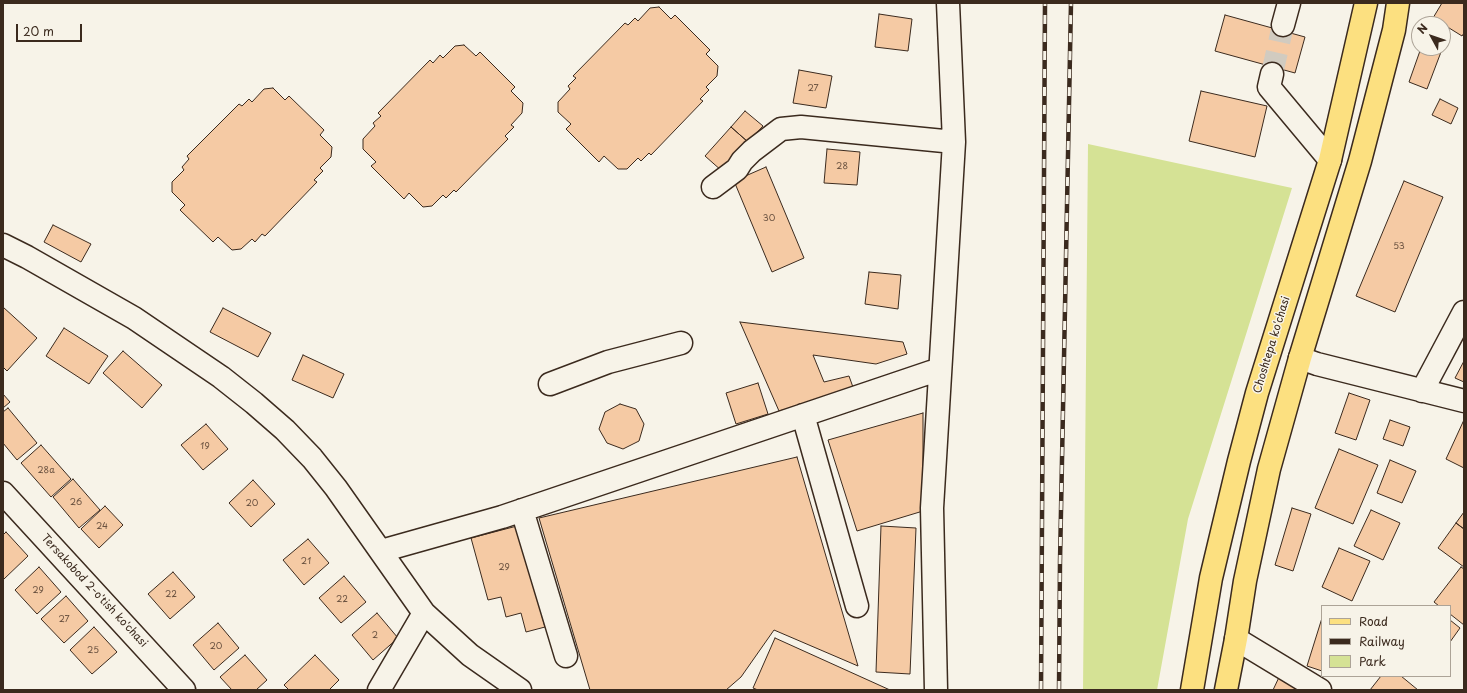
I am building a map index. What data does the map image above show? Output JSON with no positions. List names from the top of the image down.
{
  "streets": {
    "main road": ["Choshtepa ko'chasi"],
    "street": ["Tersakobod 2-o'tish ko'chasi"]
  },
  "house_numbers": [
    "27",
    "28",
    "30",
    "53",
    "19",
    "28a",
    "26",
    "20",
    "24",
    "21",
    "29",
    "29",
    "22",
    "22",
    "27",
    "2",
    "20",
    "25"
  ],
  "legend": ["Road", "Railway", "Park"],
  "scale_bar": "20 m",
  "north": "top left"
}
